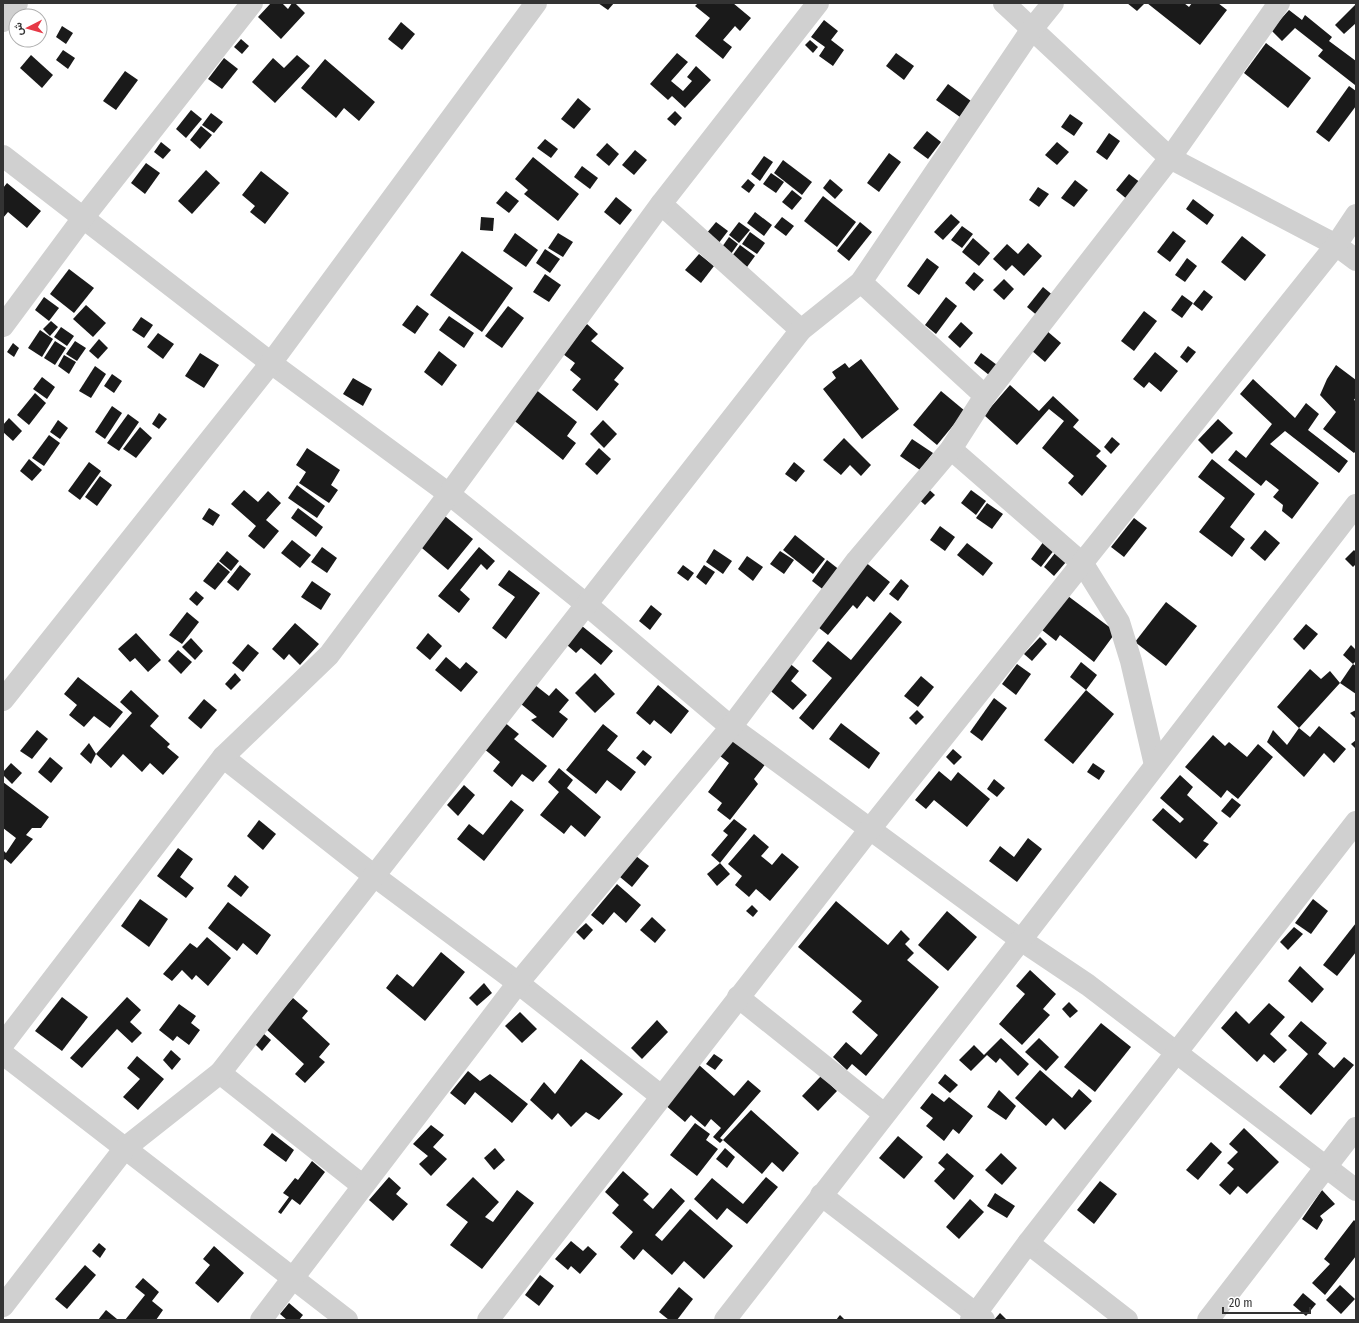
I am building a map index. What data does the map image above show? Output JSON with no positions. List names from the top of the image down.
{
  "scale_bar": "20 m",
  "north": "left"
}
